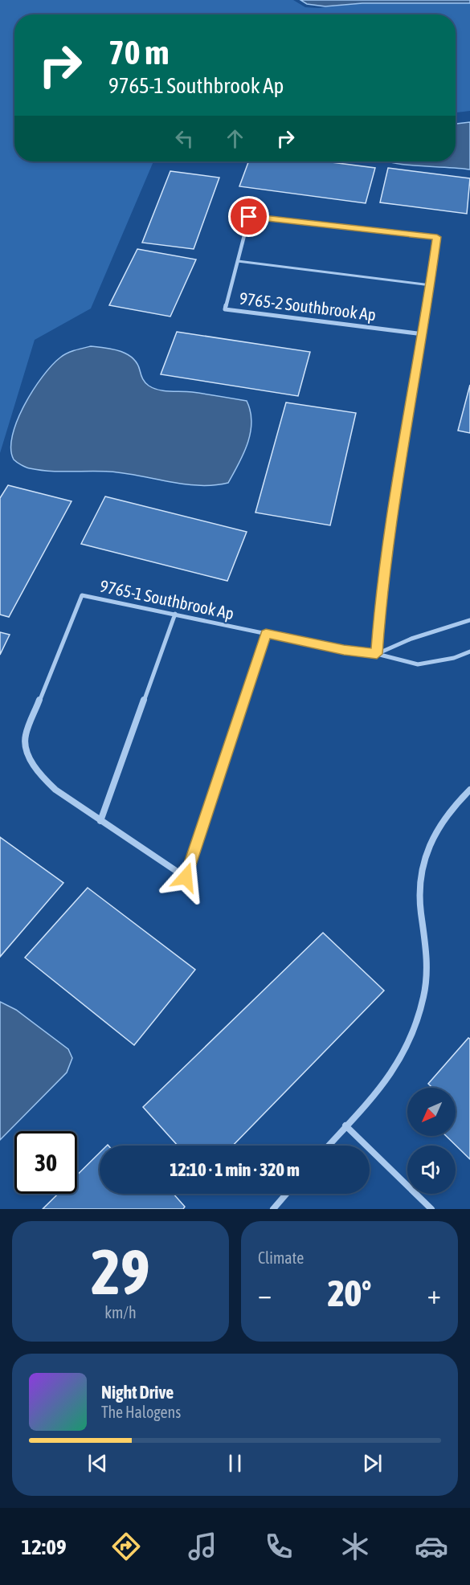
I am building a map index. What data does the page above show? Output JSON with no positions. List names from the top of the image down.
{
  "streets": {
    "street": ["9765-2 Southbrook Ap", "9765-1 Southbrook Ap"]
  },
  "crossings": [
    ["9765-2 Southbrook Ap", "9765-1 Southbrook Ap"]
  ],
  "north": "bottom left",
  "page": {
    "turn": ["70 m", "9765-1 Southbrook Ap"],
    "limit": "30",
    "trip": "12:10 · 1 min · 320 m",
    "tile": [
      ["29", "km/h"],
      "Climate"
    ],
    "heat": ["−", "20°", "+"],
    "song": ["Night Drive", "The Halogens"],
    "tabs": "12:09"
  }
}
